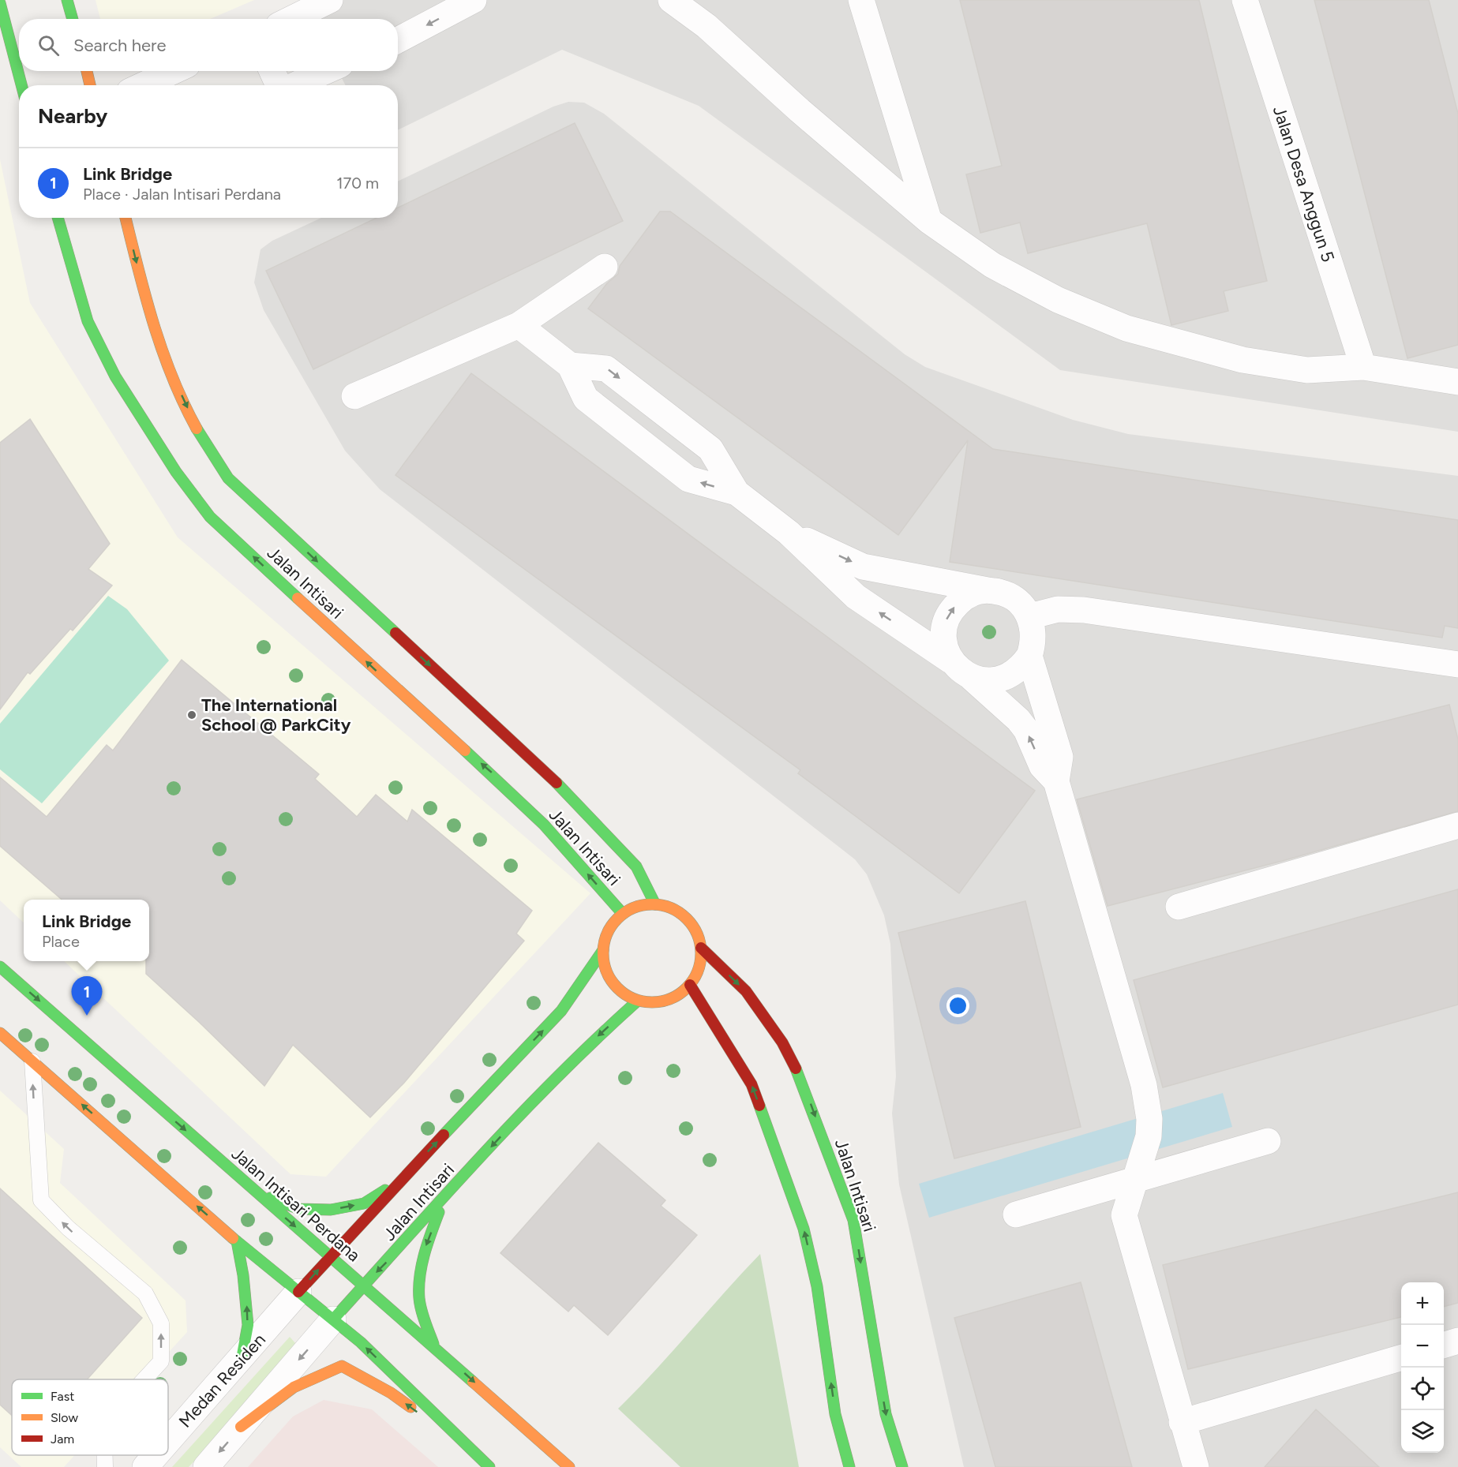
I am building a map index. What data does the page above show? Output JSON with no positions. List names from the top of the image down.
{
  "streets": {
    "street": [
      "Jalan Desa Anggun 5",
      "Jalan Intisari",
      "Jalan Intisari Perdana",
      "Medan Residen"
    ]
  },
  "crossings": [
    ["Jalan Intisari", "Jalan Intisari Perdana"],
    ["Jalan Intisari", "Medan Residen"]
  ],
  "places": ["The International School @ ParkCity"],
  "legend": ["Fast", "Slow", "Jam"],
  "page": {
    "search": "Search here",
    "heading": "Nearby",
    "list": [
      {
        "mark": "1",
        "name": "Link Bridge",
        "note": "Place · Jalan Intisari Perdana",
        "value": "170 m"
      }
    ],
    "popup": ["Link Bridge", "Place"],
    "pins": "1",
    "map_buttons": ["+", "−"]
  }
}
